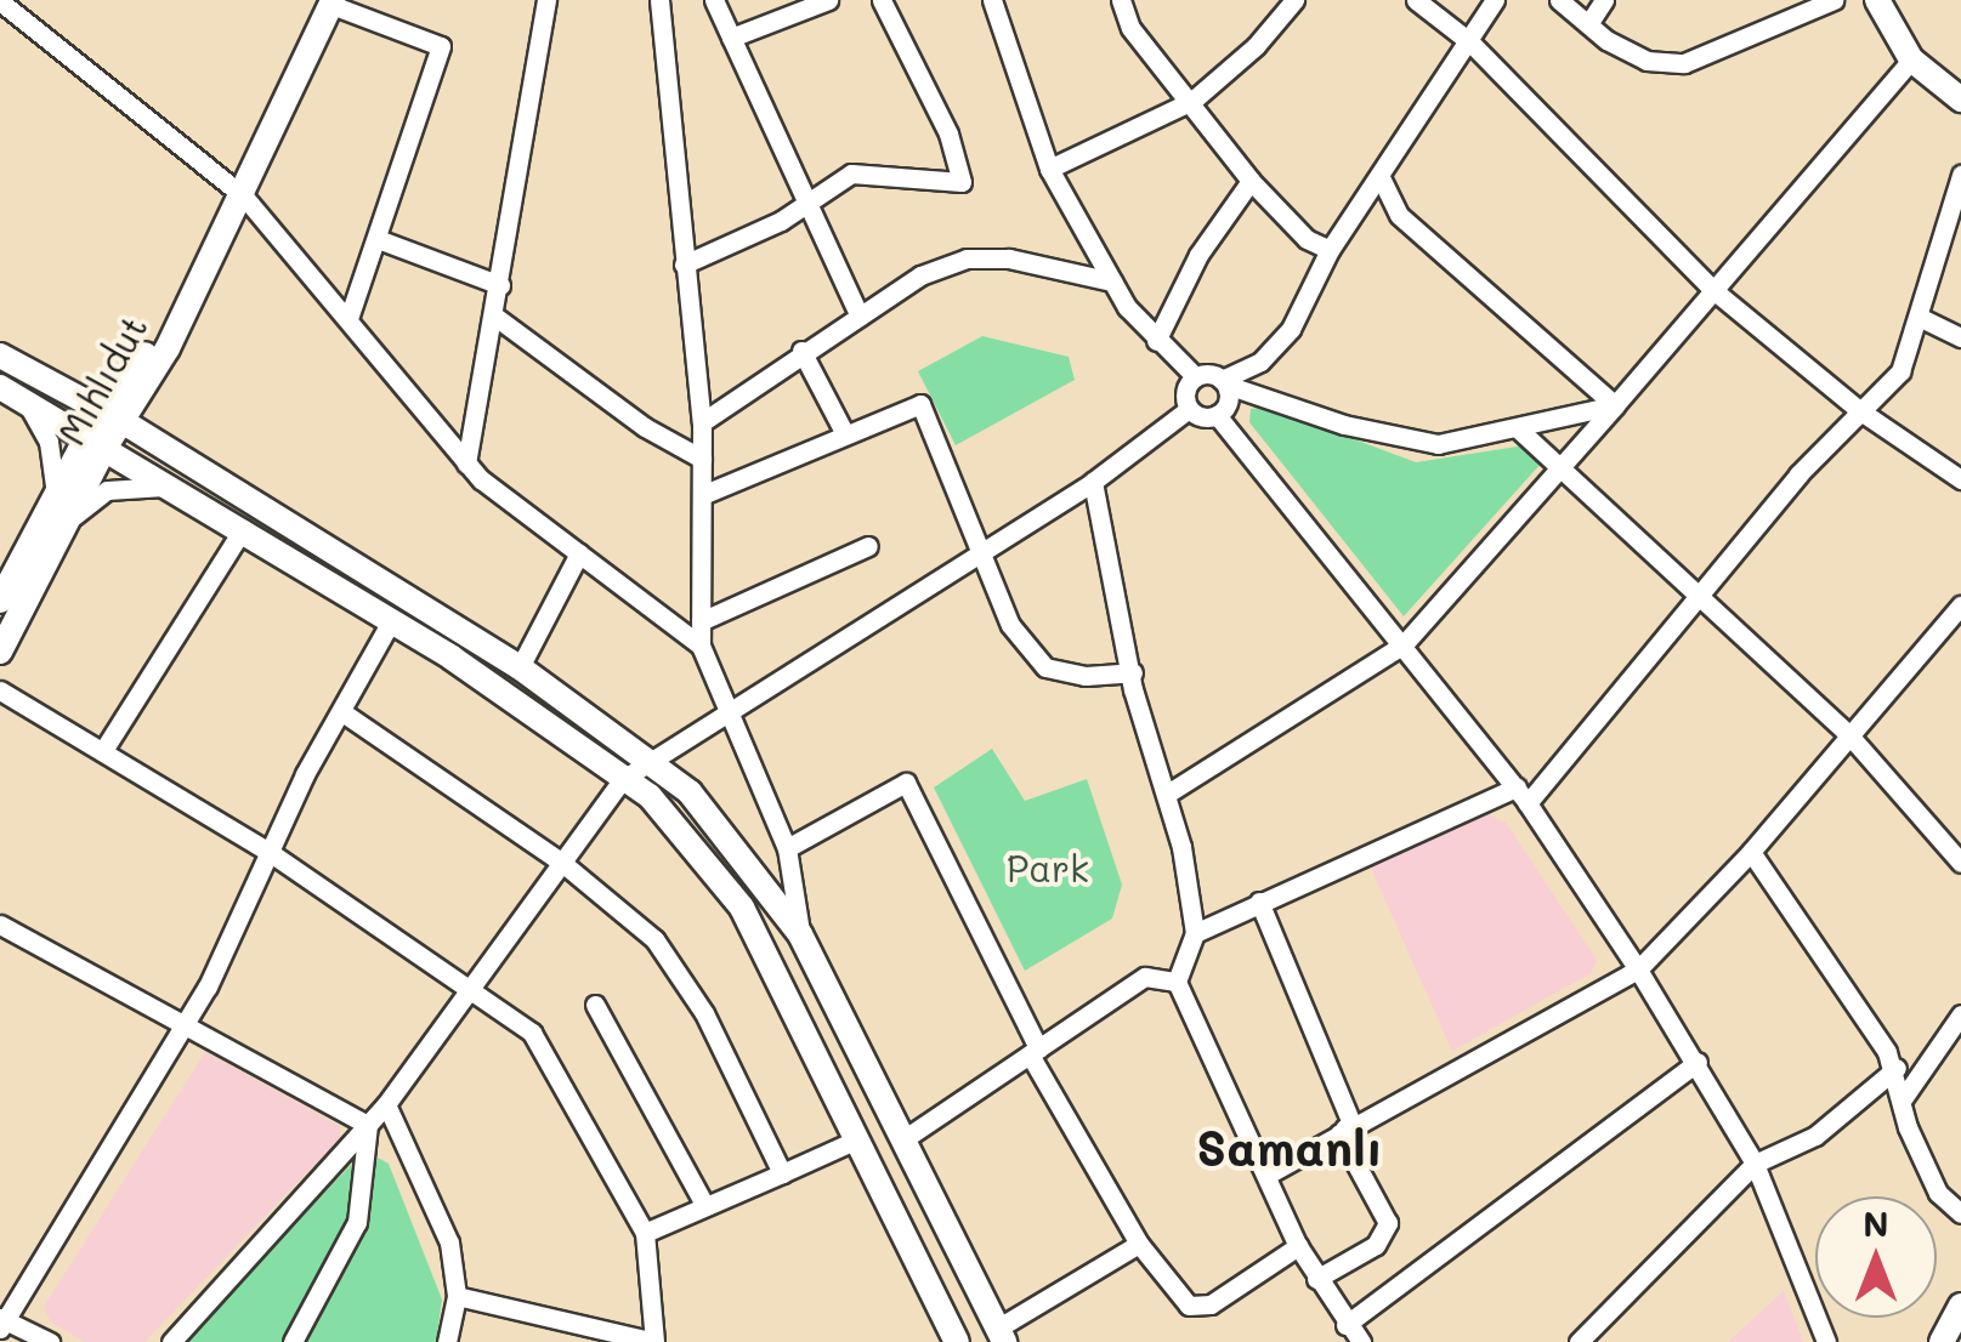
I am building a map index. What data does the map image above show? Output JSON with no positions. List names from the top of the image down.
{
  "streets": {
    "main road": ["Mıhlıdut"]
  },
  "districts": ["Samanlı"],
  "parks": ["Park"],
  "north": "top"
}
